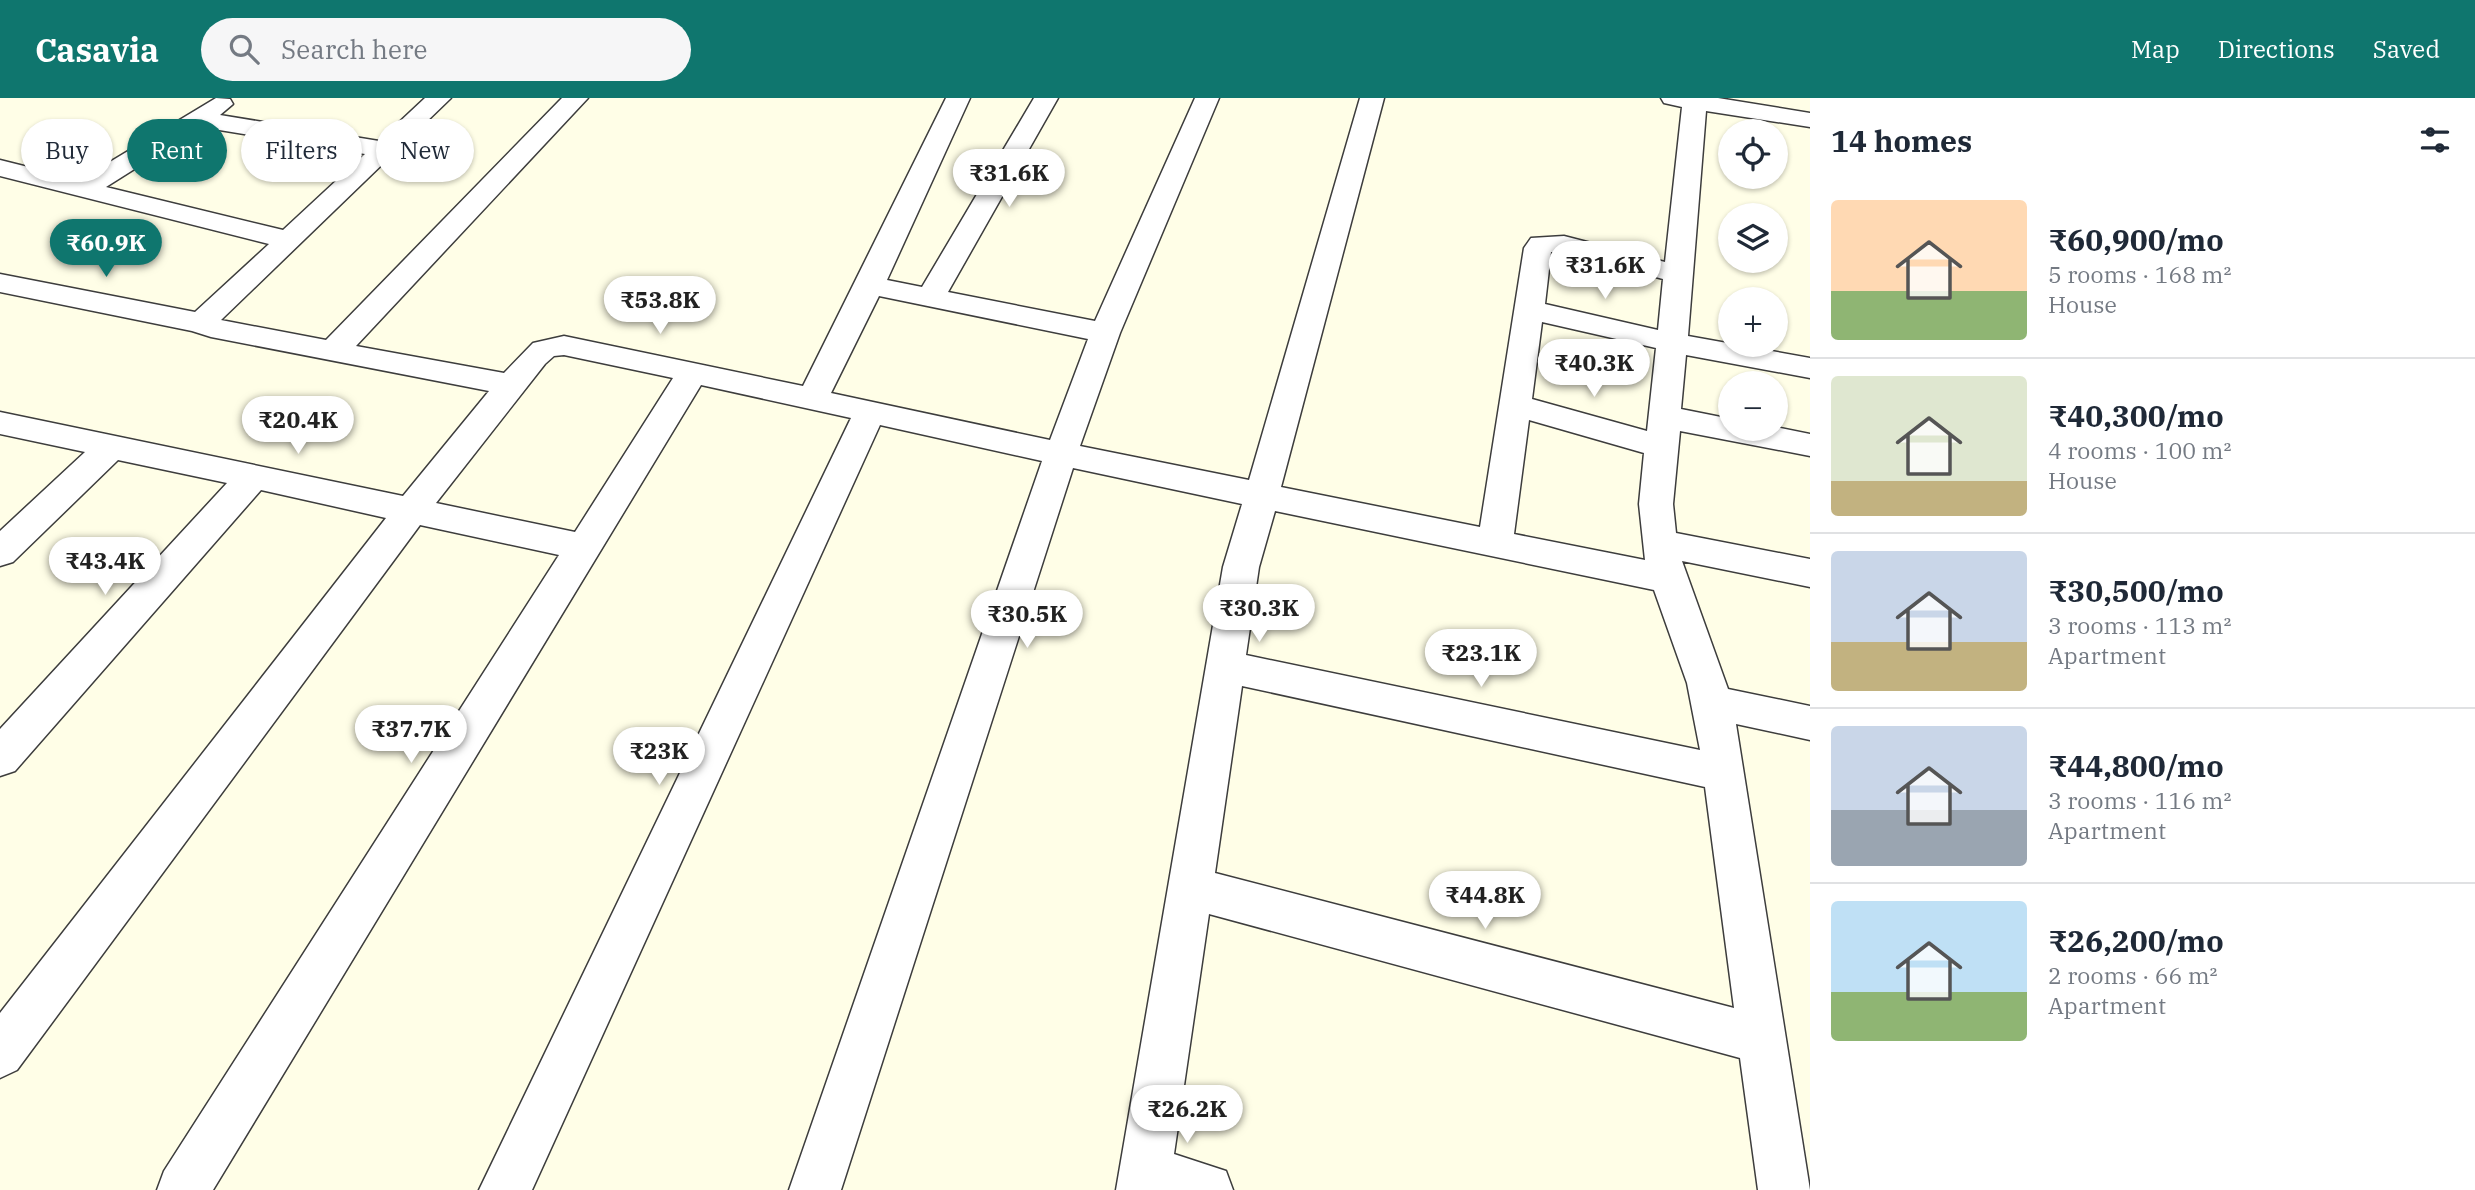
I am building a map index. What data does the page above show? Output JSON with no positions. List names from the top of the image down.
{
  "page": {
    "header": "Casavia",
    "search": "Search here",
    "nav": ["Map", "Directions", "Saved"],
    "heading": "14 homes",
    "map_buttons": ["+", "−"],
    "chip": [
      "Buy",
      "Rent",
      "Filters",
      "New"
    ],
    "price": [
      "₹31.6K",
      "₹60.9K",
      "₹31.6K",
      "₹53.8K",
      "₹40.3K",
      "₹20.4K",
      "₹43.4K",
      "₹30.3K",
      "₹30.5K",
      "₹23.1K",
      "₹37.7K",
      "₹23K",
      "₹44.8K",
      "₹26.2K"
    ],
    "list": [
      {
        "name": "₹60,900/mo",
        "note": "5 rooms · 168 m² · House"
      },
      {
        "name": "₹40,300/mo",
        "note": "4 rooms · 100 m² · House"
      },
      {
        "name": "₹30,500/mo",
        "note": "3 rooms · 113 m² · Apartment"
      },
      {
        "name": "₹44,800/mo",
        "note": "3 rooms · 116 m² · Apartment"
      },
      {
        "name": "₹26,200/mo",
        "note": "2 rooms · 66 m² · Apartment"
      }
    ]
  }
}
